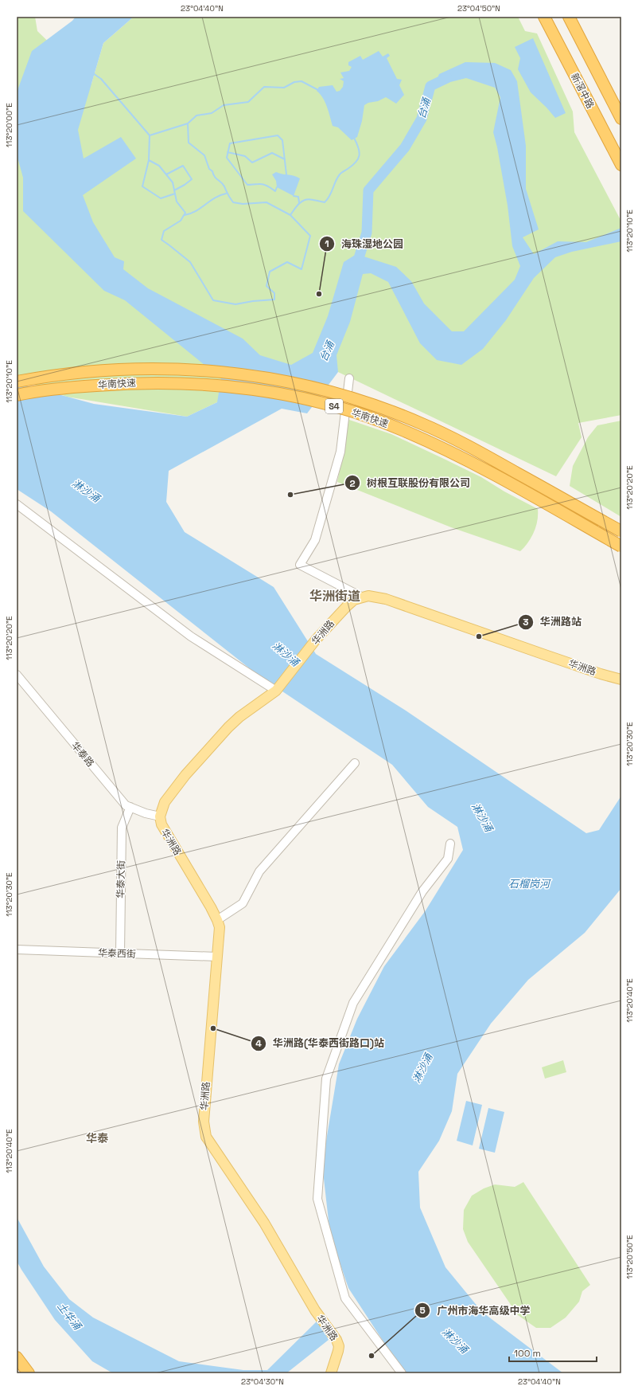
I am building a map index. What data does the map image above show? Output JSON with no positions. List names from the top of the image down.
{
  "streets": {
    "highway": ["新滘中路", "华南快速", "S4"],
    "main road": ["华洲路"],
    "street": ["华泰路", "华泰大街", "华泰西街"]
  },
  "crossings": [
    ["华洲路", "华泰路"],
    ["华洲路", "华泰西街"],
    ["华泰路", "华泰大街"],
    ["华泰大街", "华泰西街"]
  ],
  "districts": ["华洲街道", "华泰"],
  "water": [
    "台涌",
    "淋沙涌",
    "石榴岗河",
    "土华涌"
  ],
  "places": [
    "海珠湿地公园",
    "树根互联股份有限公司",
    "华洲路站",
    "华洲路(华泰西街路口)站",
    "广州市海华高级中学"
  ],
  "scale_bar": "100 m",
  "coordinates": [
    "23°04'40\"N",
    "23°04'50\"N",
    "113°20'00\"E",
    "113°20'10\"E",
    "113°20'20\"E",
    "113°20'30\"E",
    "113°20'40\"E",
    "113°20'50\"E",
    "23°04'30\"N"
  ]
}
